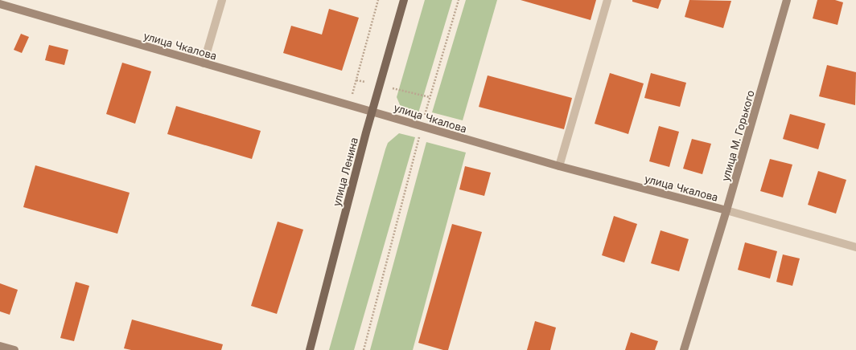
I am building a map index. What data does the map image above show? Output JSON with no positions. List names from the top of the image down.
{
  "streets": {
    "main road": ["улица Ленина"],
    "street": ["улица Чкалова", "улица М. Горького"]
  },
  "crossings": [
    ["улица Чкалова", "улица М. Горького"],
    ["улица Чкалова", "улица Ленина"]
  ]
}
